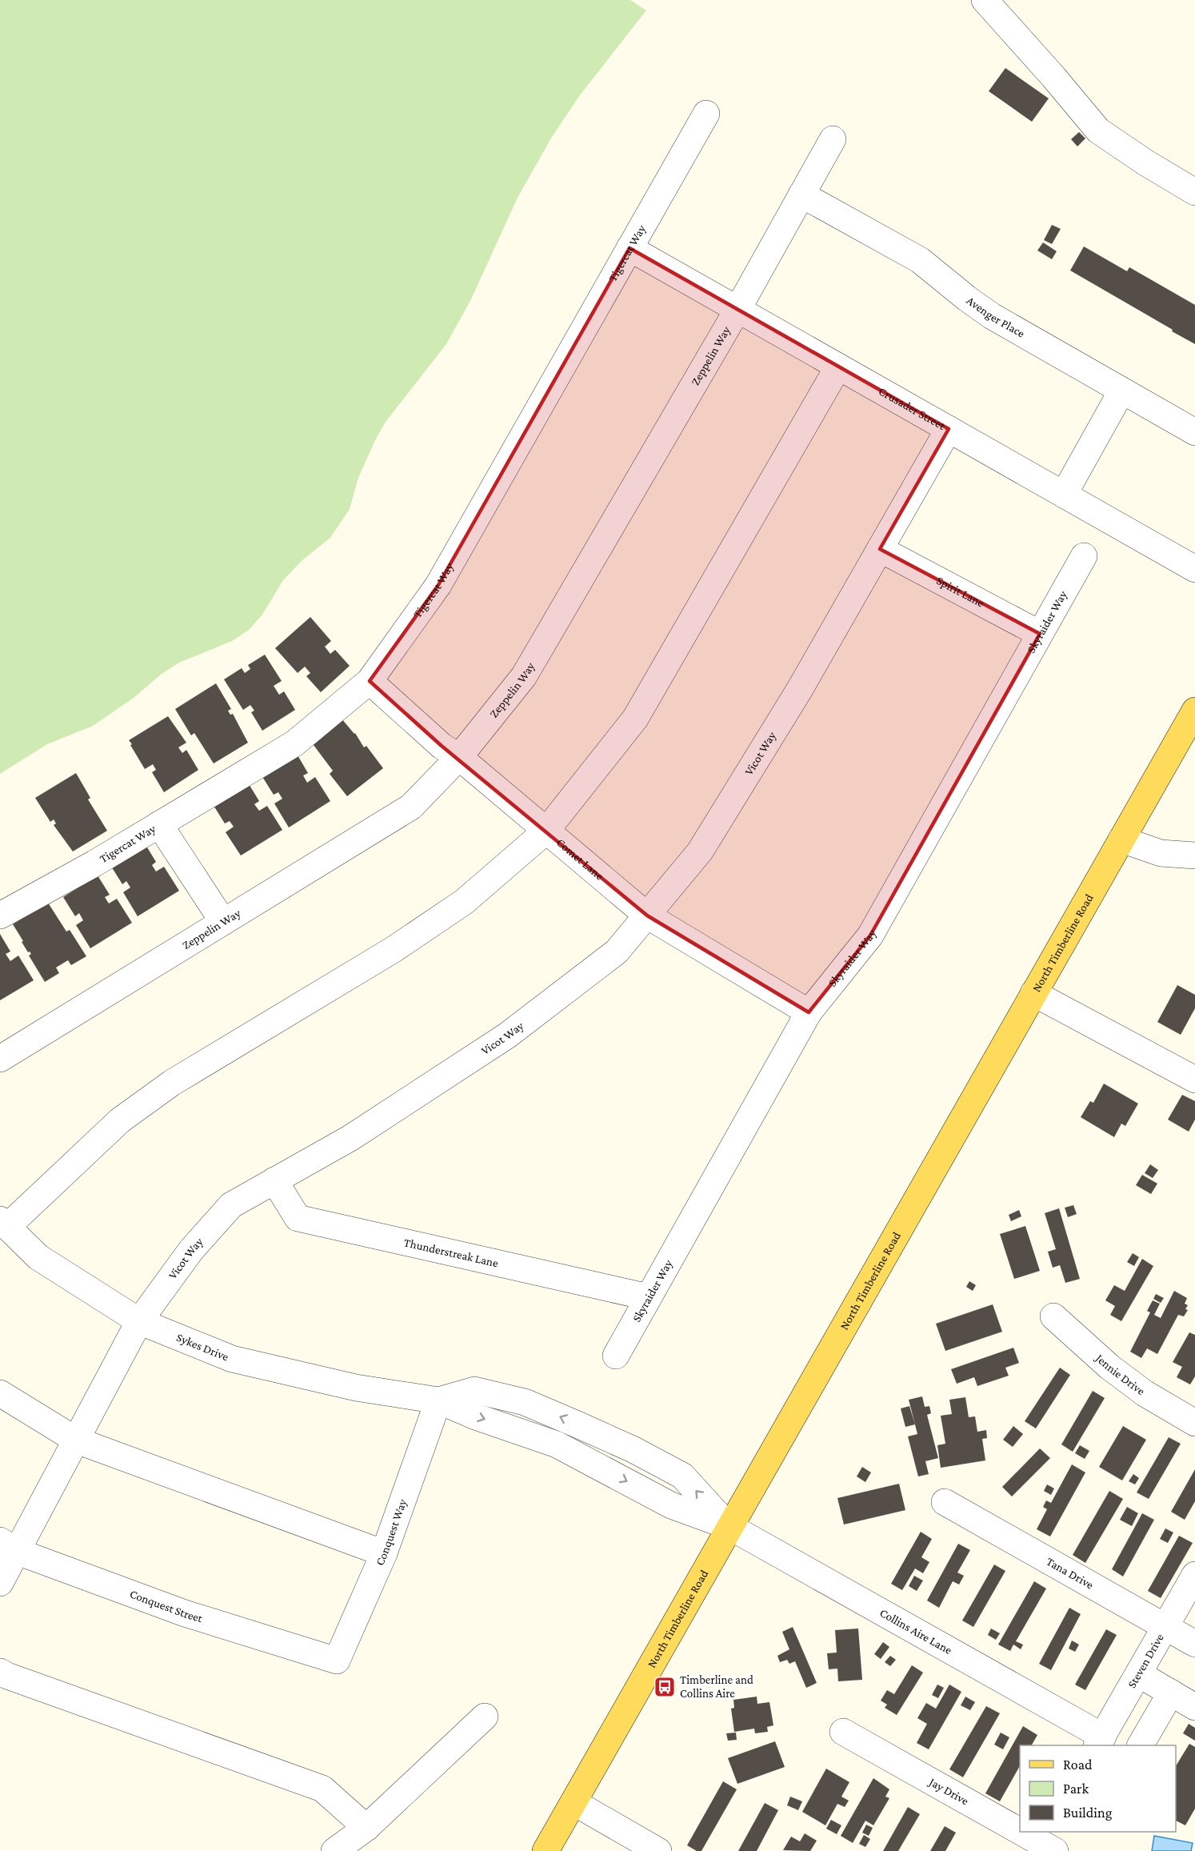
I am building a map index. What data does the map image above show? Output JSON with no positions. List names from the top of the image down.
{
  "streets": {
    "main road": ["North Timberline Road"],
    "street": [
      "Tigercat Way",
      "Avenger Place",
      "Zeppelin Way",
      "Crusader Street",
      "Spirit Lane",
      "Skyraider Way",
      "Vicot Way",
      "Comet Lane",
      "Thunderstreak Lane",
      "Sykes Drive",
      "Jennie Drive",
      "Conquest Way",
      "Tana Drive",
      "Conquest Street",
      "Collins Aire Lane",
      "Steven Drive",
      "Jay Drive"
    ]
  },
  "crossings": [
    ["Tigercat Way", "Crusader Street"],
    ["Tigercat Way", "Comet Lane"],
    ["Avenger Place", "Zeppelin Way"],
    ["Zeppelin Way", "Crusader Street"],
    ["Zeppelin Way", "Comet Lane"],
    ["Crusader Street", "Vicot Way"],
    ["Spirit Lane", "Skyraider Way"],
    ["Spirit Lane", "Vicot Way"],
    ["Skyraider Way", "Comet Lane"],
    ["Skyraider Way", "Thunderstreak Lane"],
    ["Vicot Way", "Comet Lane"],
    ["Vicot Way", "Thunderstreak Lane"],
    ["Vicot Way", "Sykes Drive"],
    ["Vicot Way", "Conquest Street"],
    ["North Timberline Road", "Collins Aire Lane"],
    ["Sykes Drive", "Conquest Way"],
    ["Sykes Drive", "Collins Aire Lane"],
    ["Conquest Way", "Conquest Street"],
    ["Conquest Way", "Collins Aire Lane"],
    ["Tana Drive", "Steven Drive"],
    ["Collins Aire Lane", "Steven Drive"]
  ],
  "places": {
    "bus stop": ["Timberline and Collins Aire"]
  },
  "legend": ["Road", "Park", "Building"]
}
